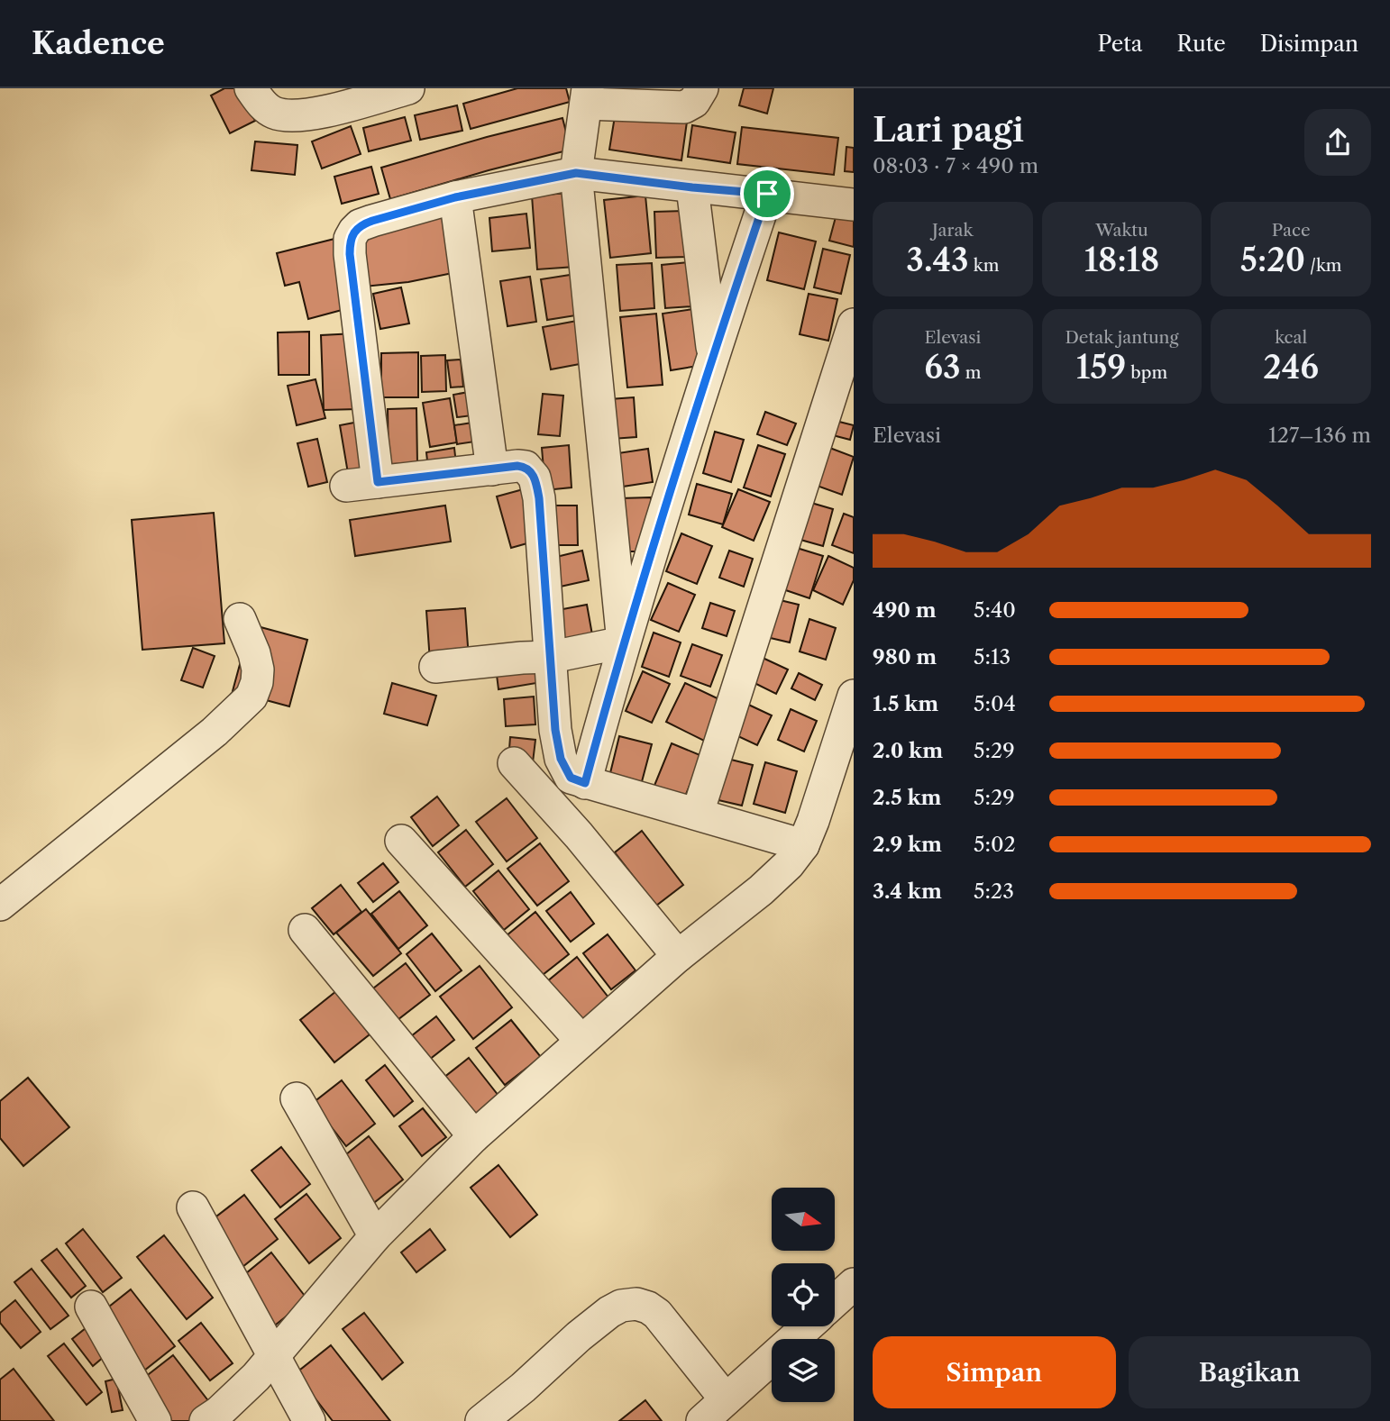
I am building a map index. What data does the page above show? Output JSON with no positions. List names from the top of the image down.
{
  "north": "right",
  "page": {
    "header": "Kadence",
    "nav": ["Peta", "Rute", "Disimpan"],
    "heading": ["Lari pagi", "08:03 · 7 × 490 m"],
    "stats": [
      ["Jarak", "3.43 km"],
      ["Waktu", "18:18"],
      ["Pace", "5:20 /km"],
      ["Elevasi", "63 m"],
      ["Detak jantung", "159 bpm"],
      ["kcal", "246"]
    ],
    "chart": ["Elevasi", "127–136 m"],
    "list": [
      {
        "name": "490 m",
        "note": "5:40"
      },
      {
        "name": "980 m",
        "note": "5:13"
      },
      {
        "name": "1.5 km",
        "note": "5:04"
      },
      {
        "name": "2.0 km",
        "note": "5:29"
      },
      {
        "name": "2.5 km",
        "note": "5:29"
      },
      {
        "name": "2.9 km",
        "note": "5:02"
      },
      {
        "name": "3.4 km",
        "note": "5:23"
      }
    ],
    "buttons": ["Simpan", "Bagikan"]
  }
}
